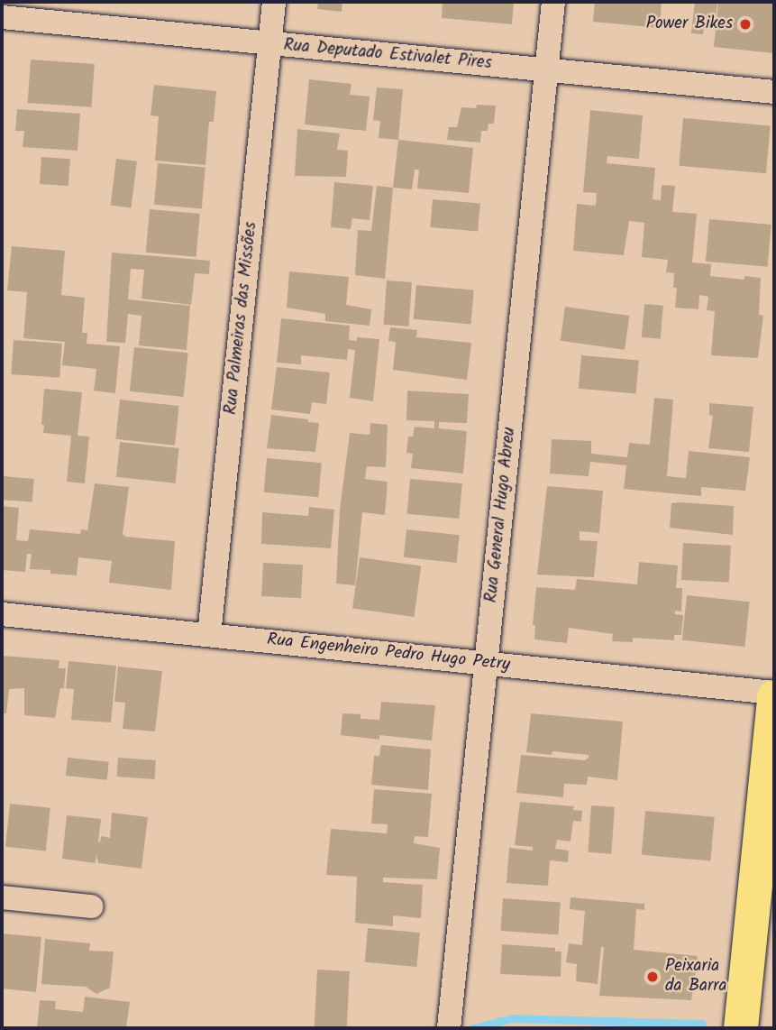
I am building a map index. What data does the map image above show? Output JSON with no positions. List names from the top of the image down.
{
  "streets": {
    "street": [
      "Rua Deputado Estivalet Pires",
      "Rua Palmeiras das Missões",
      "Rua General Hugo Abreu",
      "Rua Engenheiro Pedro Hugo Petry"
    ]
  },
  "crossings": [
    ["Rua Deputado Estivalet Pires", "Rua Palmeiras das Missões"],
    ["Rua Deputado Estivalet Pires", "Rua General Hugo Abreu"],
    ["Rua Palmeiras das Missões", "Rua Engenheiro Pedro Hugo Petry"],
    ["Rua General Hugo Abreu", "Rua Engenheiro Pedro Hugo Petry"]
  ],
  "places": ["Power Bikes", "Peixaria da Barra"]
}
